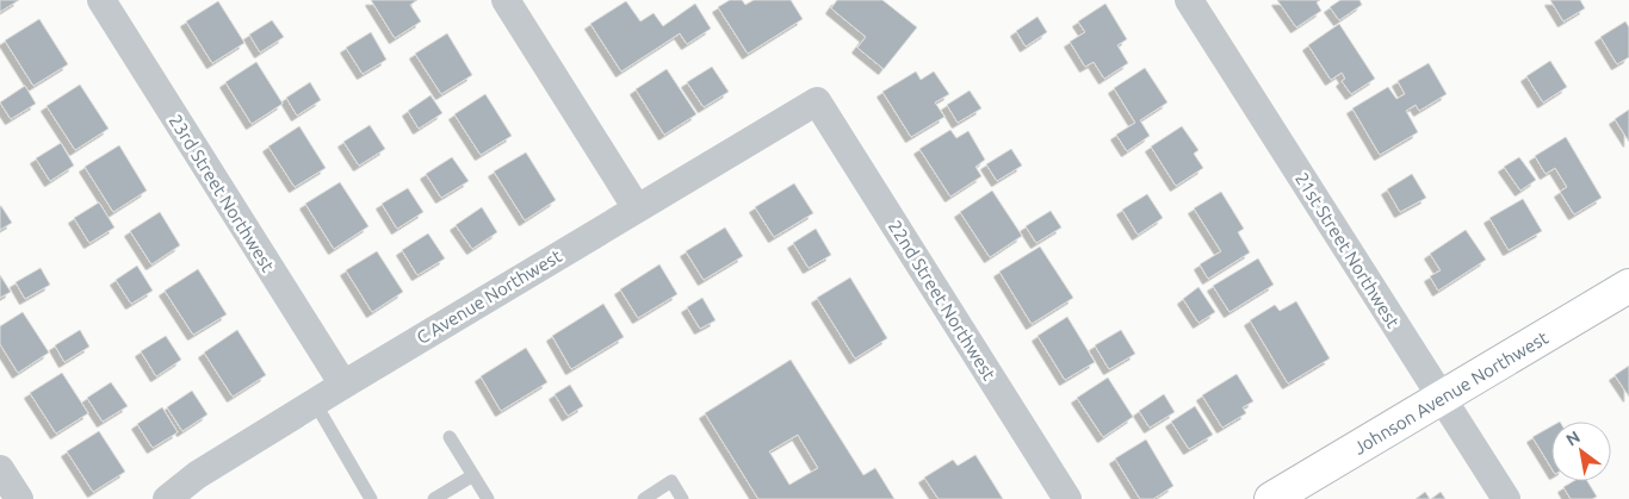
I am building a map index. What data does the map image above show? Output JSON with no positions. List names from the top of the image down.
{
  "streets": {
    "street": [
      "23rd Street Northwest",
      "21st Street Northwest",
      "C Avenue Northwest",
      "22nd Street Northwest",
      "Johnson Avenue Northwest"
    ]
  },
  "crossings": [
    ["23rd Street Northwest", "C Avenue Northwest"],
    ["21st Street Northwest", "Johnson Avenue Northwest"],
    ["C Avenue Northwest", "22nd Street Northwest"]
  ],
  "north": "top left"
}
